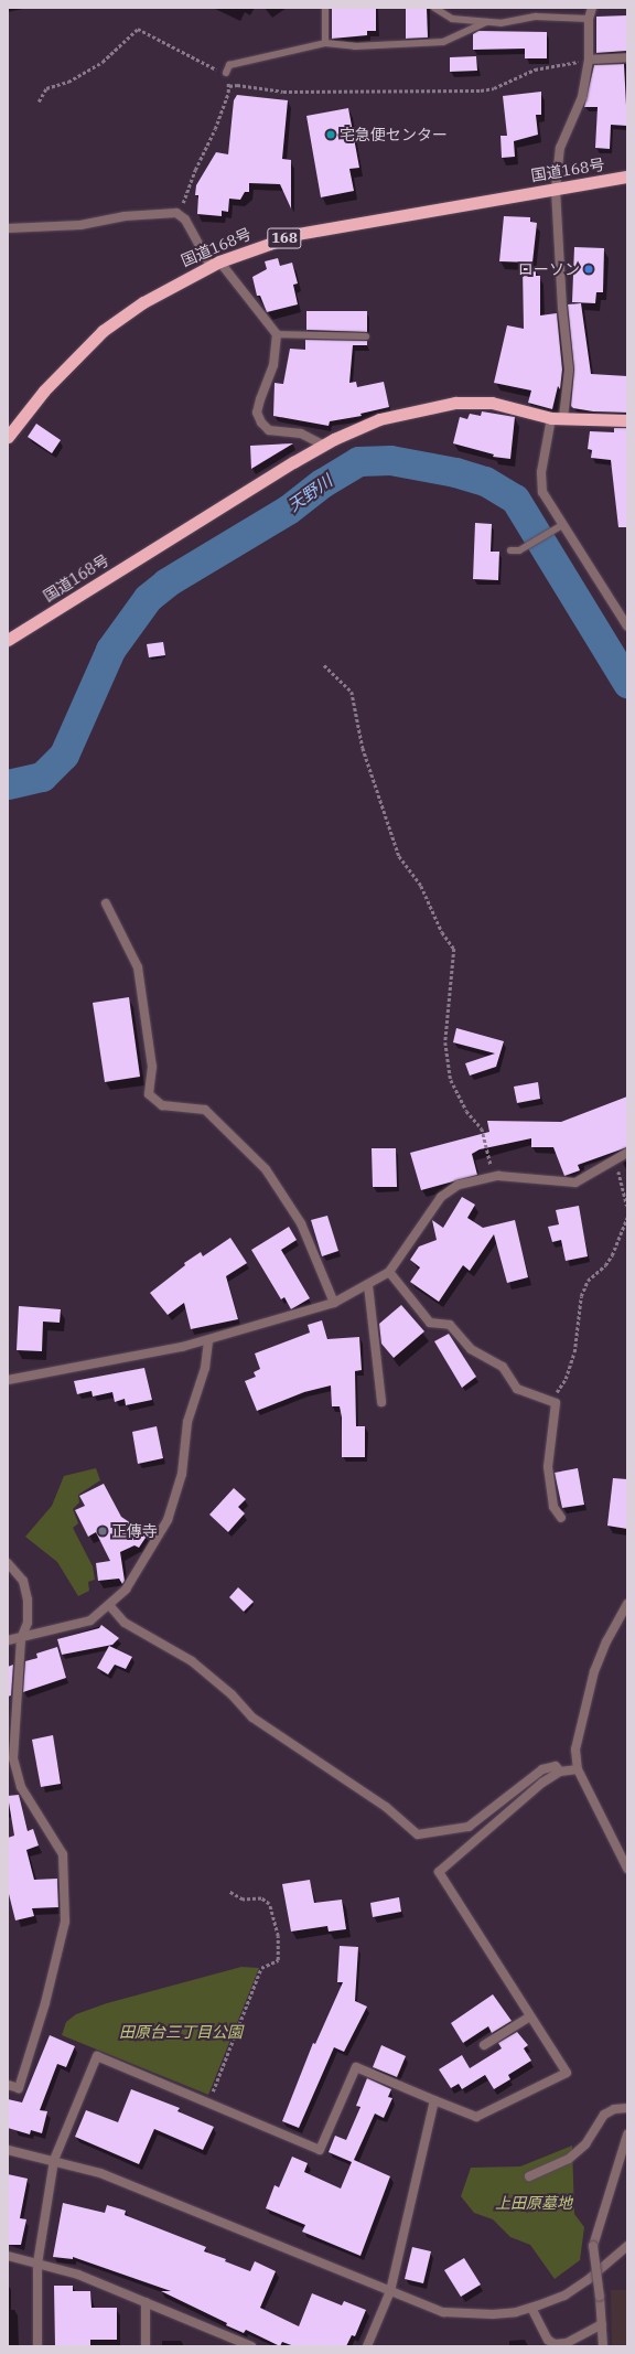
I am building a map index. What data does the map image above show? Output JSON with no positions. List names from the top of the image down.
{
  "streets": {
    "highway": ["国道168号", "168"]
  },
  "water": ["天野川"],
  "parks": ["田原台三丁目公園", "上田原墓地"],
  "places": ["宅急便センター", "ローソン", "正傳寺"]
}
